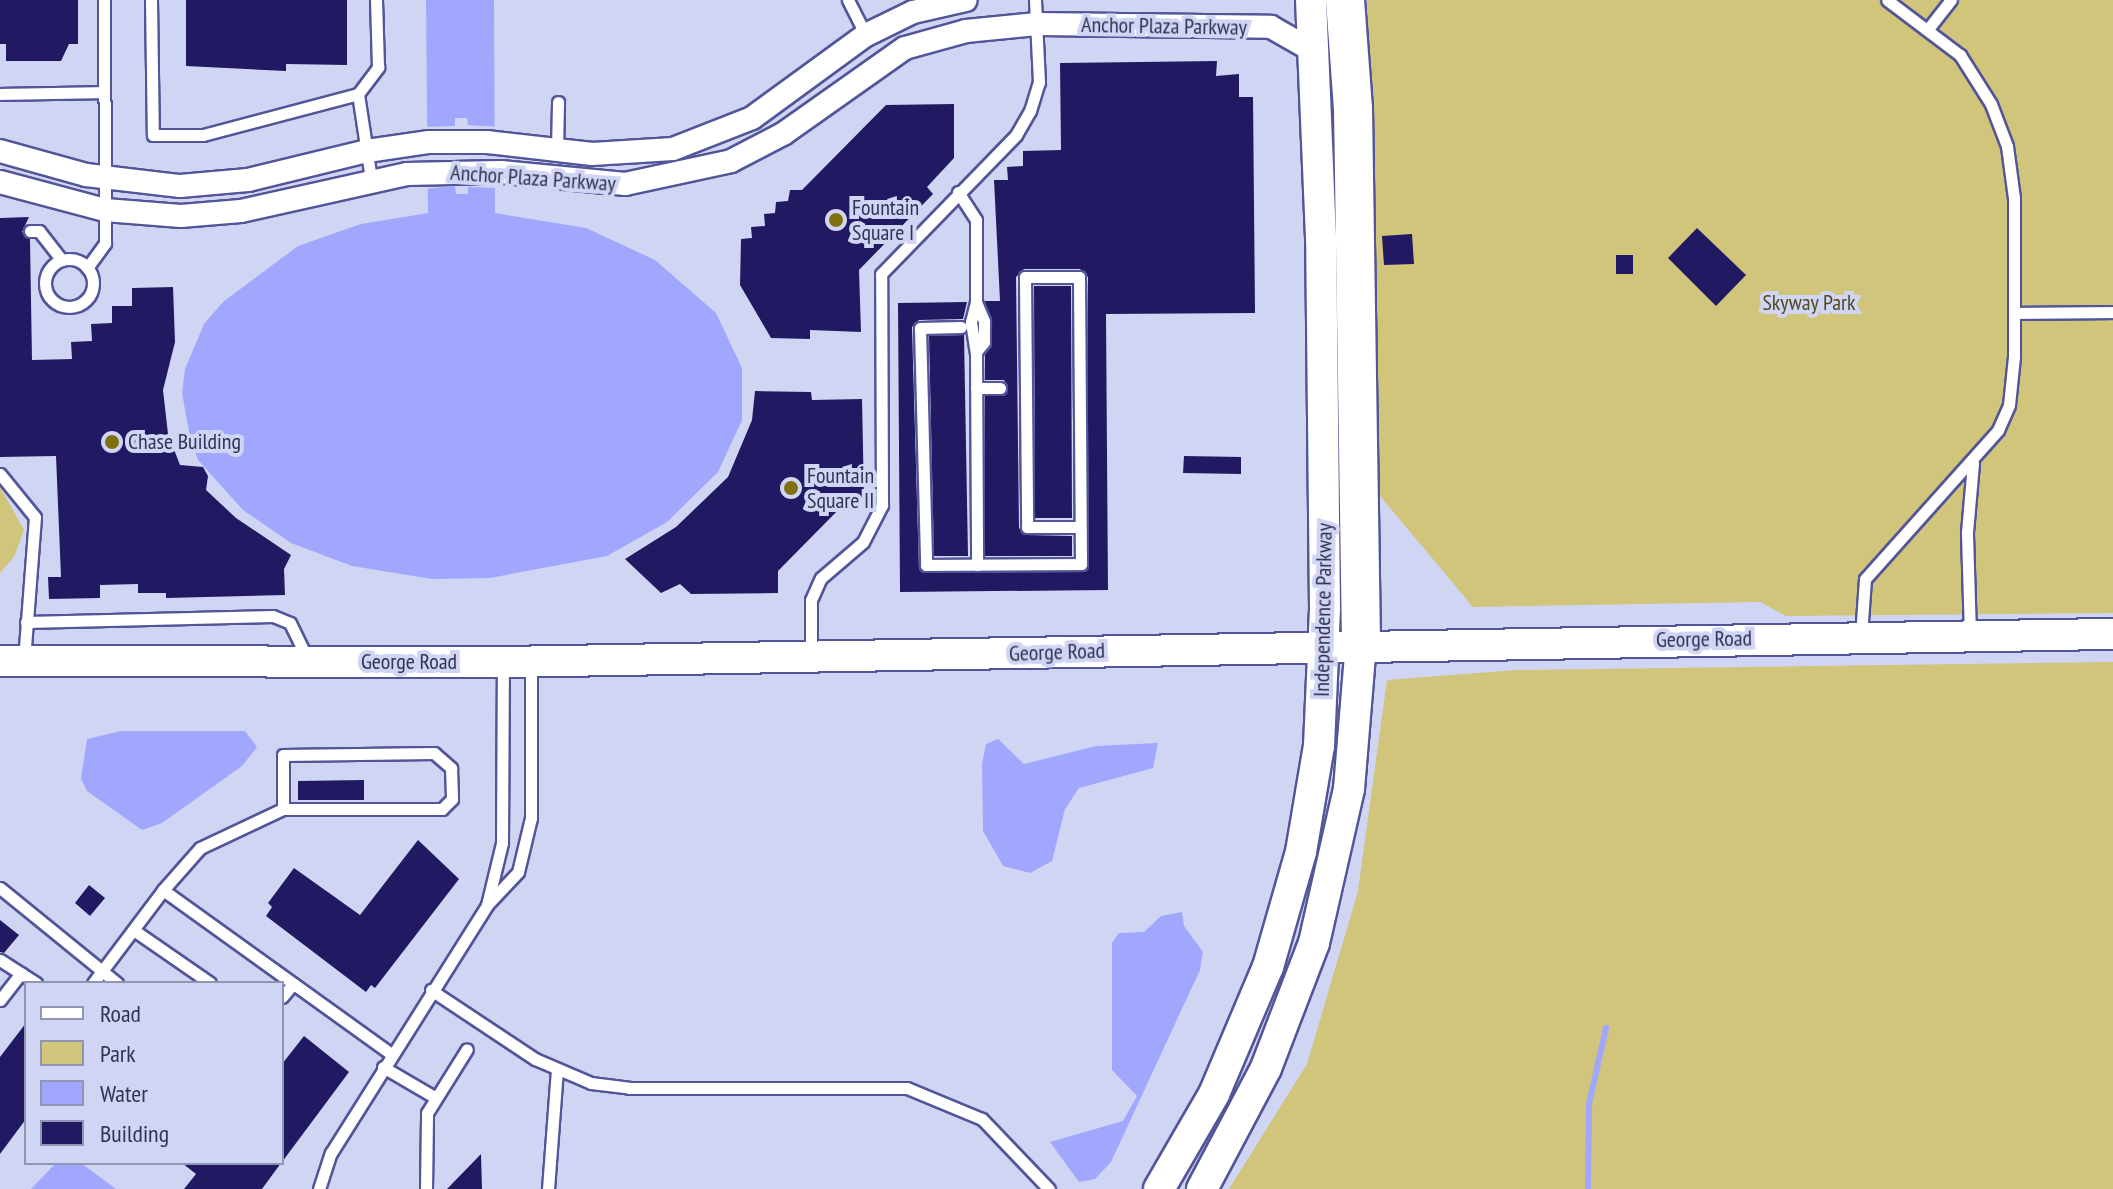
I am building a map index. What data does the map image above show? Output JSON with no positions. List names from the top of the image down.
{
  "streets": {
    "street": ["Anchor Plaza Parkway", "Independence Parkway", "George Road"]
  },
  "crossings": [
    ["Anchor Plaza Parkway", "Independence Parkway"],
    ["Independence Parkway", "George Road"]
  ],
  "parks": ["Skyway Park"],
  "places": ["Fountain Square I", "Chase Building", "Fountain Square II"],
  "legend": [
    "Road",
    "Park",
    "Water",
    "Building"
  ]
}
